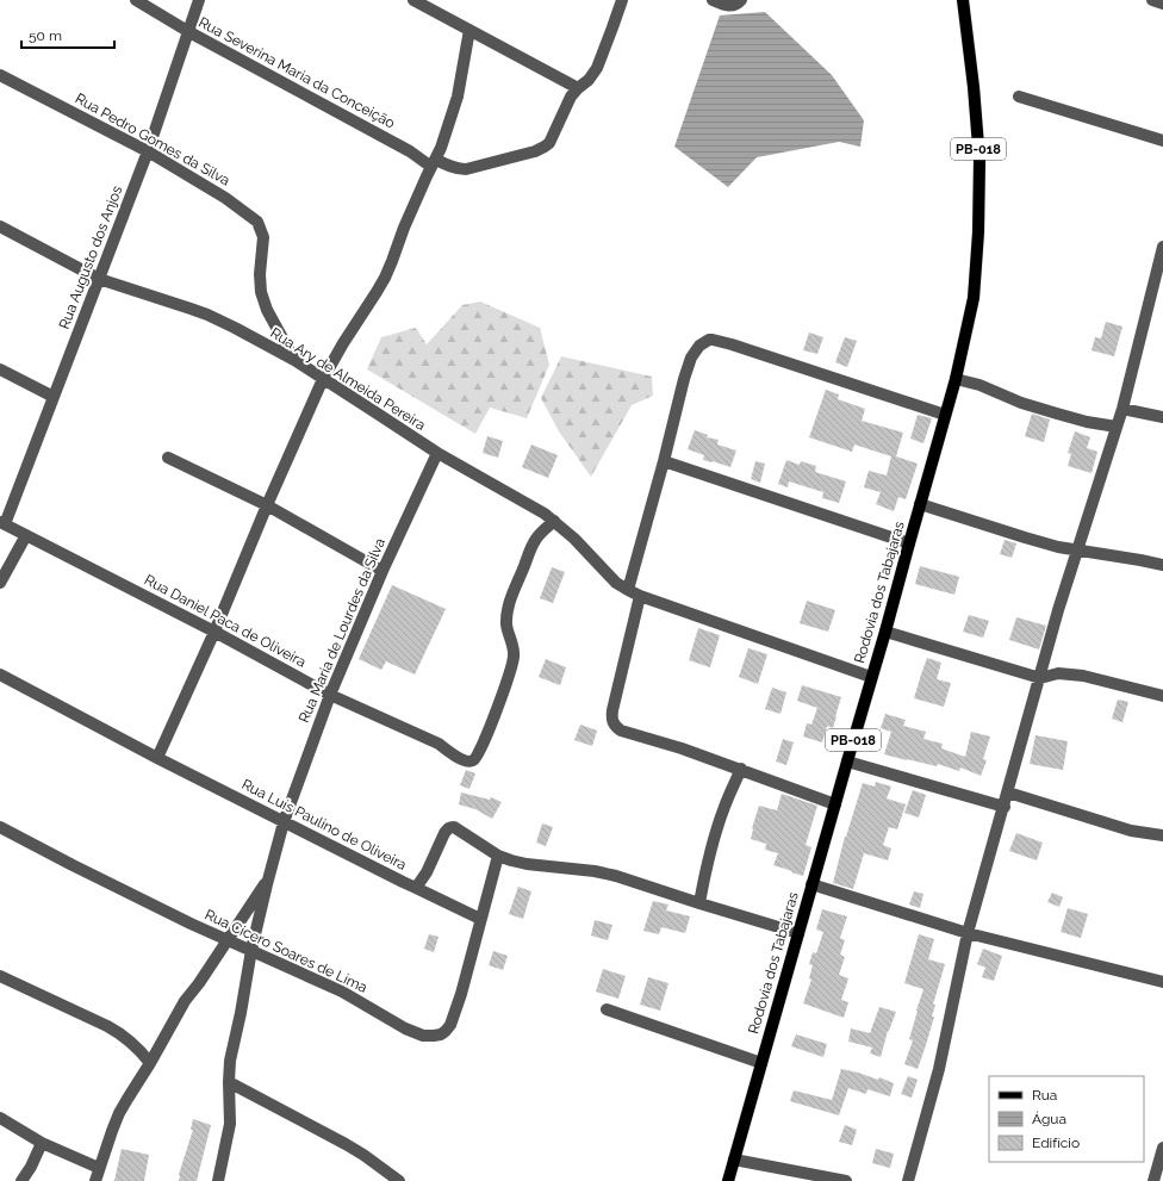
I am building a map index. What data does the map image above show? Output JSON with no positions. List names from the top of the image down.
{
  "streets": {
    "main road": ["PB-018", "Rodovia dos Tabajaras"],
    "street": [
      "Rua Severina Maria da Conceição",
      "Rua Pedro Gomes da Silva",
      "Rua Augusto dos Anjos",
      "Rua Ary de Almeida Pereira",
      "Rua Daniel Paca de Oliveira",
      "Rua Maria de Lourdes da Silva",
      "Rua Luís Paulino de Oliveira",
      "Rua Cícero Soares de Lima"
    ]
  },
  "crossings": [
    ["Rua Severina Maria da Conceição", "Rua Augusto dos Anjos"],
    ["Rua Pedro Gomes da Silva", "Rua Augusto dos Anjos"],
    ["Rua Pedro Gomes da Silva", "Rua Ary de Almeida Pereira"],
    ["Rua Augusto dos Anjos", "Rua Ary de Almeida Pereira"],
    ["Rua Augusto dos Anjos", "Rua Daniel Paca de Oliveira"],
    ["Rua Ary de Almeida Pereira", "Rodovia dos Tabajaras"],
    ["Rua Ary de Almeida Pereira", "Rua Daniel Paca de Oliveira"],
    ["Rua Ary de Almeida Pereira", "Rua Maria de Lourdes da Silva"],
    ["Rodovia dos Tabajaras", "Rua Luís Paulino de Oliveira"],
    ["Rua Daniel Paca de Oliveira", "Rua Maria de Lourdes da Silva"],
    ["Rua Maria de Lourdes da Silva", "Rua Luís Paulino de Oliveira"],
    ["Rua Maria de Lourdes da Silva", "Rua Cícero Soares de Lima"],
    ["Rua Luís Paulino de Oliveira", "Rua Cícero Soares de Lima"]
  ],
  "legend": ["Rua", "Água", "Edifício"],
  "scale_bar": "50 m"
}
